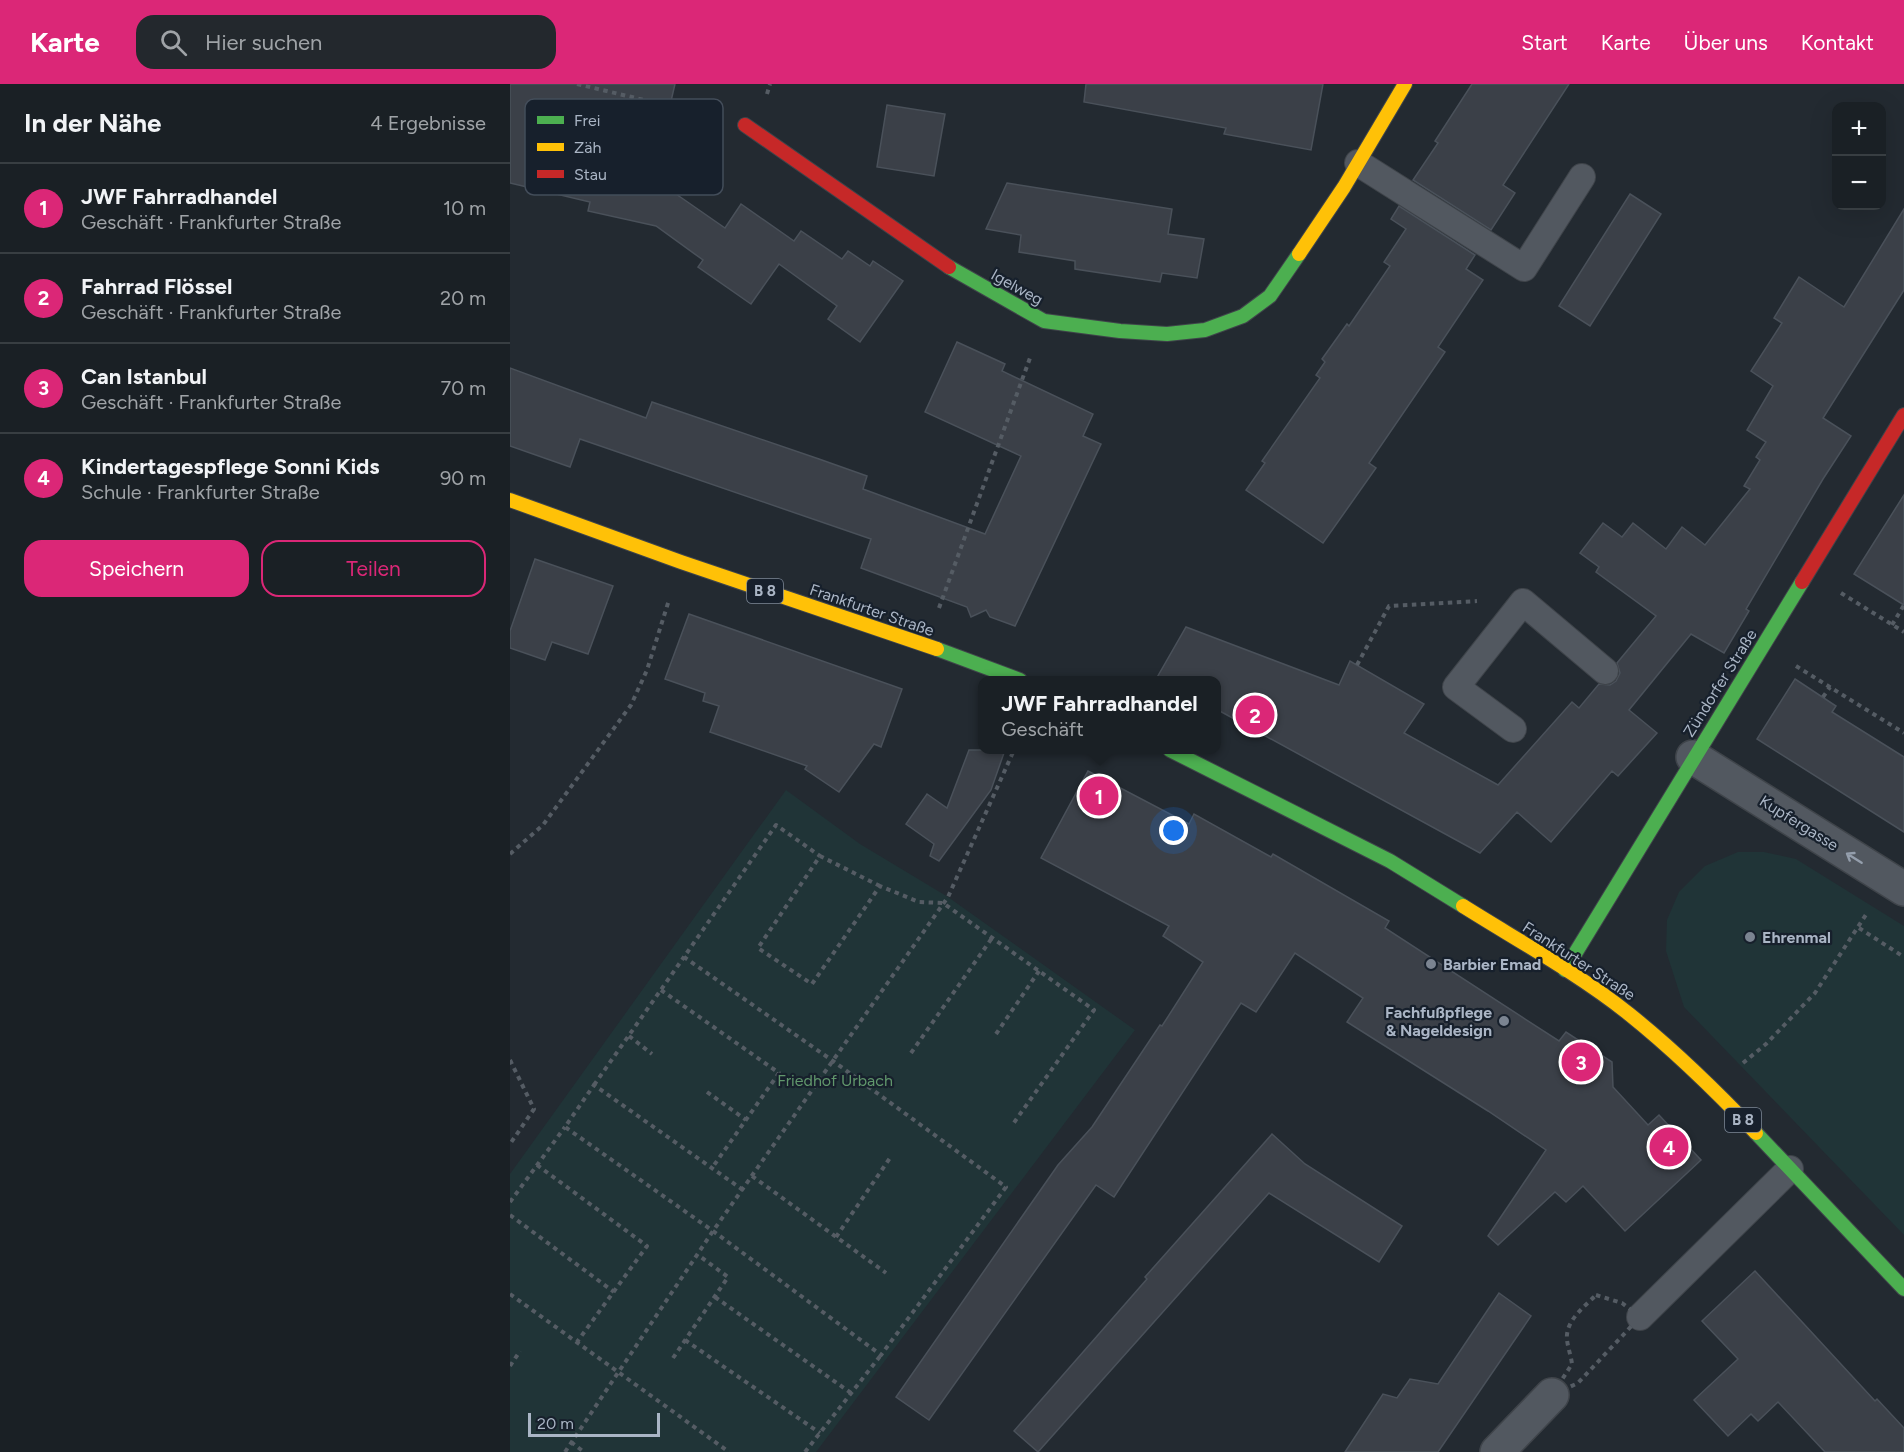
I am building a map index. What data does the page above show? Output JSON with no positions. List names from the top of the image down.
{
  "streets": {
    "street": [
      "Igelweg",
      "B 8",
      "Frankfurter Straße",
      "Zündorfer Straße",
      "Kupfergasse"
    ]
  },
  "crossings": [
    ["Frankfurter Straße", "Zündorfer Straße"],
    ["Zündorfer Straße", "Kupfergasse"]
  ],
  "one_way": ["Kupfergasse"],
  "parks": ["Friedhof Urbach"],
  "places": ["Ehrenmal", "Barbier Emad", "Fachfußpflege & Nageldesign"],
  "legend": ["Frei", "Zäh", "Stau"],
  "scale_bar": "20 m",
  "page": {
    "header": "Karte",
    "search": "Hier suchen",
    "nav": [
      "Start",
      "Karte",
      "Über uns",
      "Kontakt"
    ],
    "heading": ["In der Nähe", "4 Ergebnisse"],
    "map_buttons": ["+", "−"],
    "list": [
      {
        "mark": "1",
        "name": "JWF Fahrradhandel",
        "note": "Geschäft · Frankfurter Straße",
        "value": "10 m"
      },
      {
        "mark": "2",
        "name": "Fahrrad Flössel",
        "note": "Geschäft · Frankfurter Straße",
        "value": "20 m"
      },
      {
        "mark": "3",
        "name": "Can Istanbul",
        "note": "Geschäft · Frankfurter Straße",
        "value": "70 m"
      },
      {
        "mark": "4",
        "name": "Kindertagespflege Sonni Kids",
        "note": "Schule · Frankfurter Straße",
        "value": "90 m"
      }
    ],
    "buttons": ["Speichern", "Teilen"],
    "popup": ["JWF Fahrradhandel", "Geschäft"],
    "pins": [
      "2",
      "1",
      "3",
      "4"
    ],
    "scale": "20 m"
  }
}
